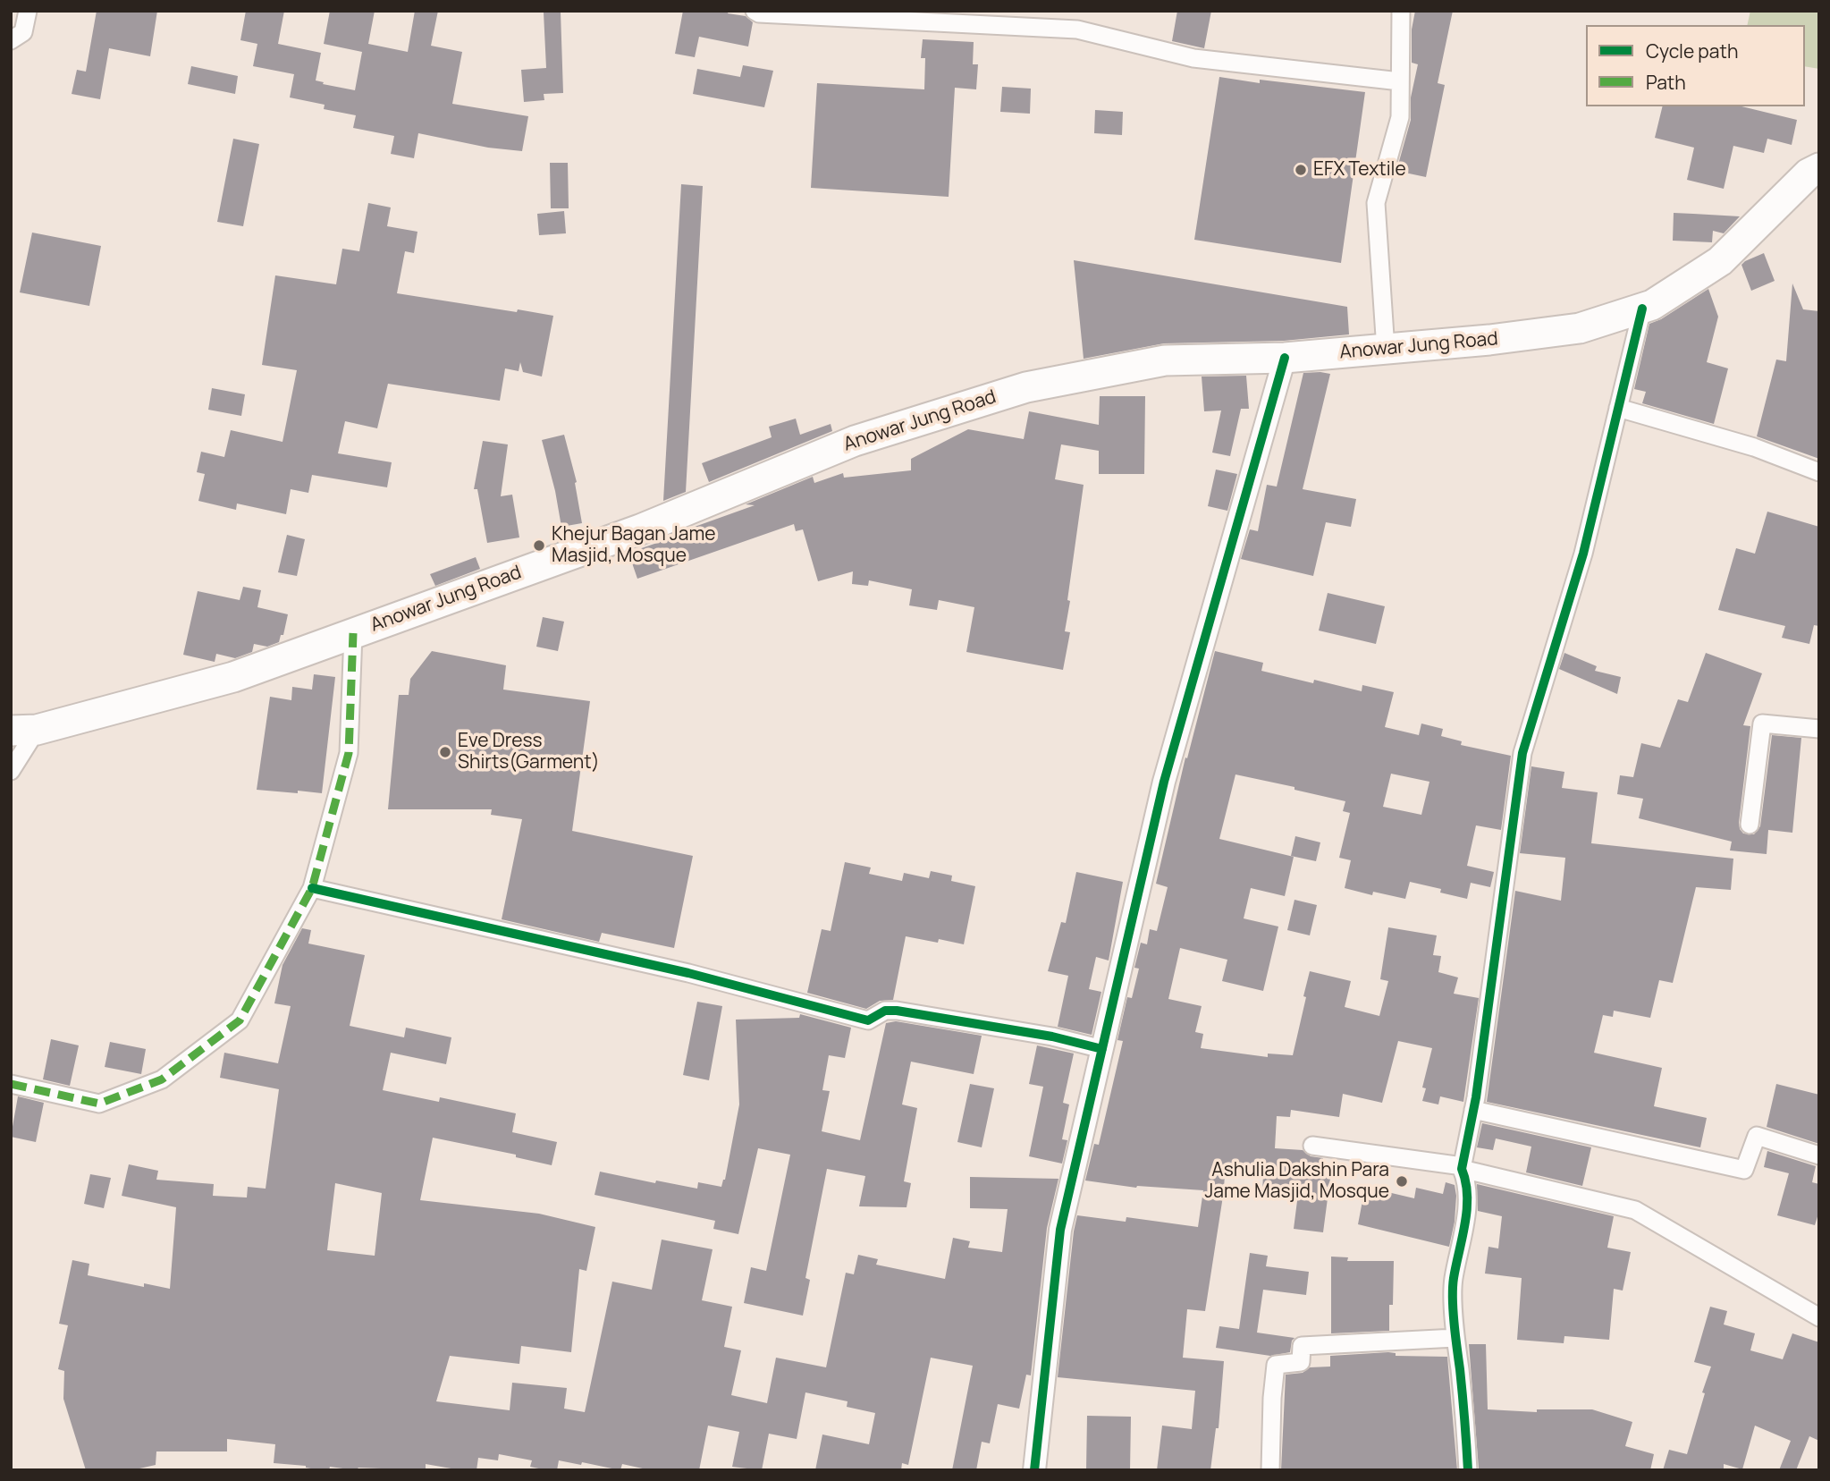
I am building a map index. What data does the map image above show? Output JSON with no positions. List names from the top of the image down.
{
  "streets": {
    "highway": ["Anowar Jung Road"]
  },
  "places": [
    "EFX Textile",
    "Khejur Bagan Jame Masjid, Mosque",
    "Eve Dress Shirts(Garment)",
    "Ashulia Dakshin Para Jame Masjid, Mosque"
  ],
  "legend": ["Cycle path", "Path"]
}
